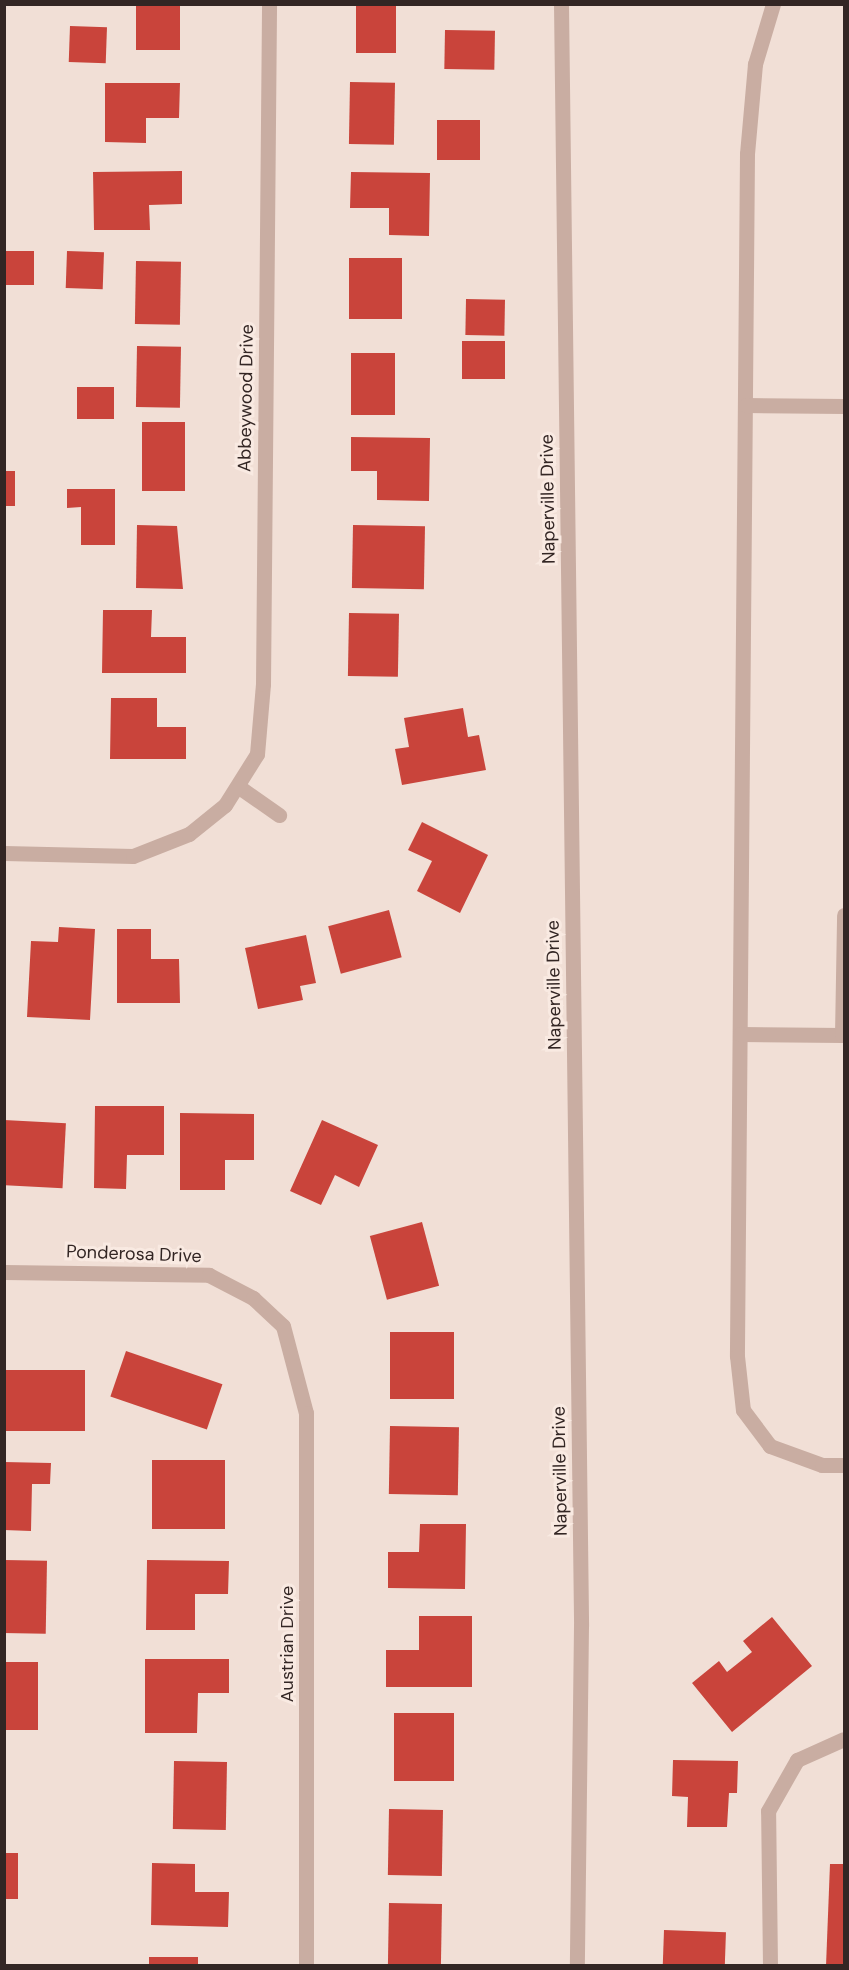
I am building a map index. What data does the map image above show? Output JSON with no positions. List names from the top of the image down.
{
  "streets": {
    "street": [
      "Abbeywood Drive",
      "Naperville Drive",
      "Ponderosa Drive",
      "Austrian Drive"
    ]
  },
  "crossings": [
    ["Ponderosa Drive", "Austrian Drive"]
  ]
}
